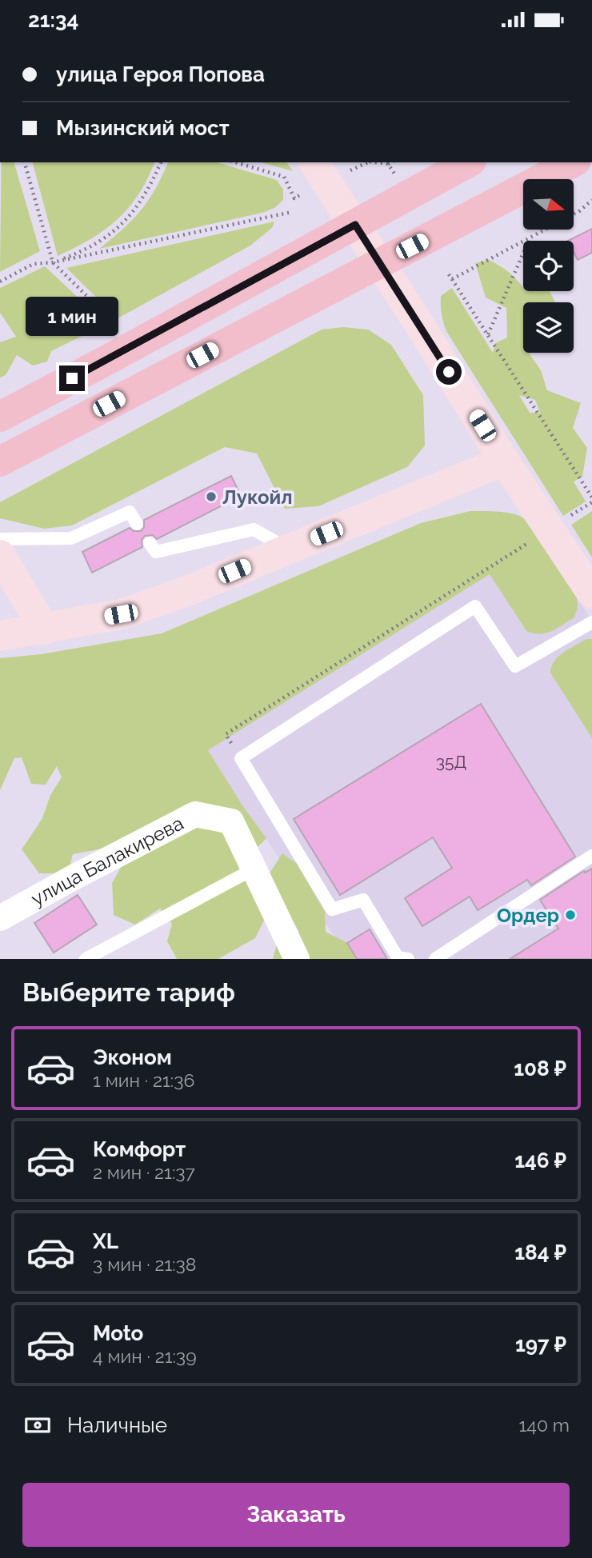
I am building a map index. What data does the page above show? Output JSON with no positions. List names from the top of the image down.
{
  "streets": {
    "street": ["улица Балакирева"]
  },
  "places": ["Лукойл", "Ордер"],
  "house_numbers": ["35Д"],
  "north": "right",
  "page": {
    "status": "21:34",
    "banner": ["улица Героя Попова", "Мызинский мост"],
    "bubble": "1 мин",
    "heading": "Выберите тариф",
    "list": [
      {
        "name": "Эконом",
        "note": "1 мин · 21:36",
        "value": "108 ₽"
      },
      {
        "name": "Комфорт",
        "note": "2 мин · 21:37",
        "value": "146 ₽"
      },
      {
        "name": "XL",
        "note": "3 мин · 21:38",
        "value": "184 ₽"
      },
      {
        "name": "Moto",
        "note": "4 мин · 21:39",
        "value": "197 ₽"
      }
    ],
    "pay": ["Наличные", "140 m"],
    "buttons": "Заказать"
  }
}
